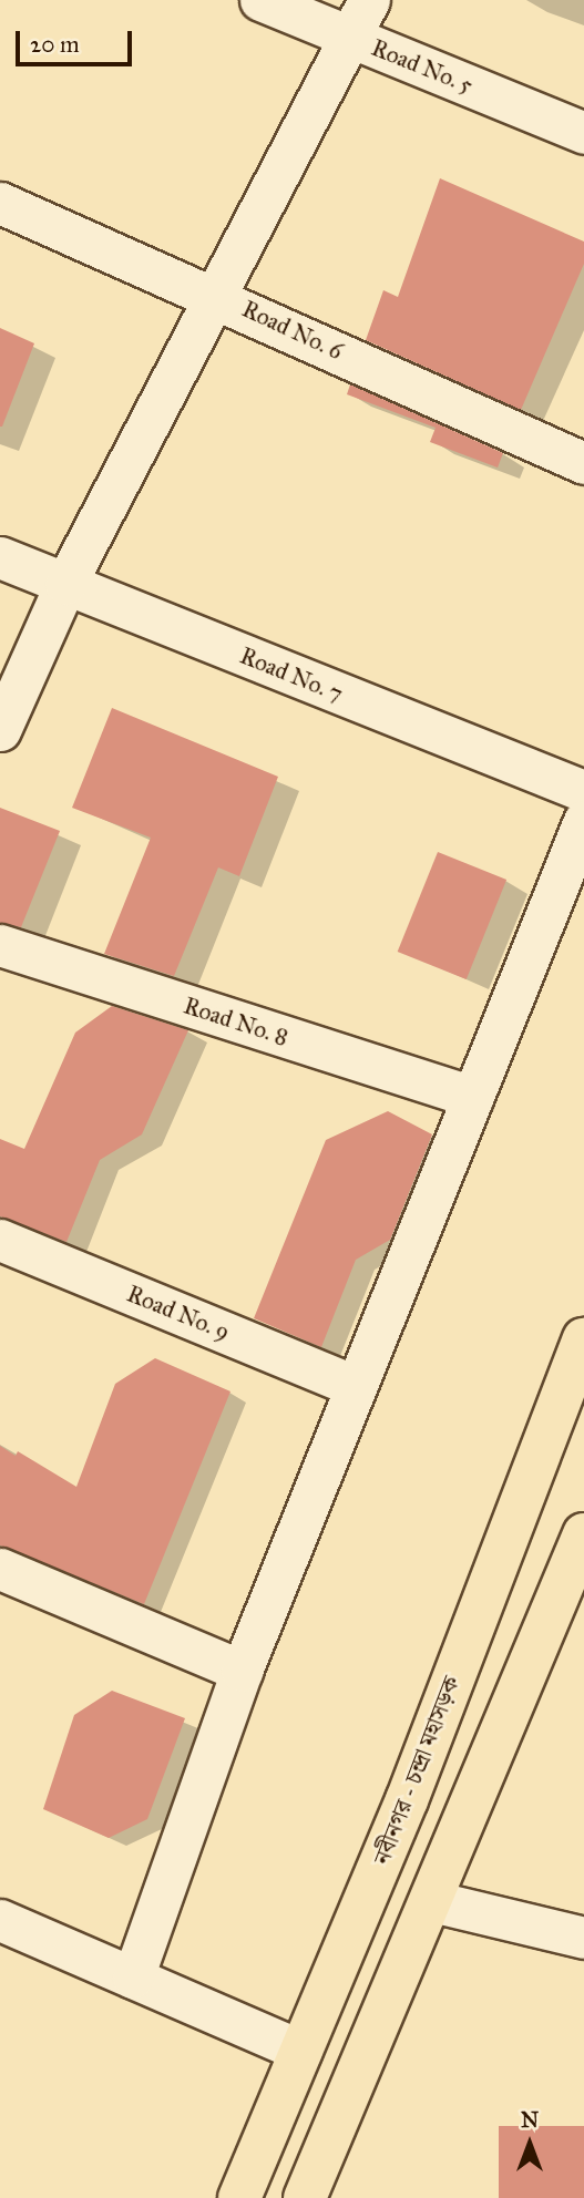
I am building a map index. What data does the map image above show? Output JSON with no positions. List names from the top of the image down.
{
  "streets": {
    "highway": ["নবীনগর - চন্দ্রা মহাসড়ক"],
    "street": [
      "Road No. 5",
      "Road No. 6",
      "Road No. 7",
      "Road No. 8",
      "Road No. 9"
    ]
  },
  "scale_bar": "20 m",
  "north": "top"
}
